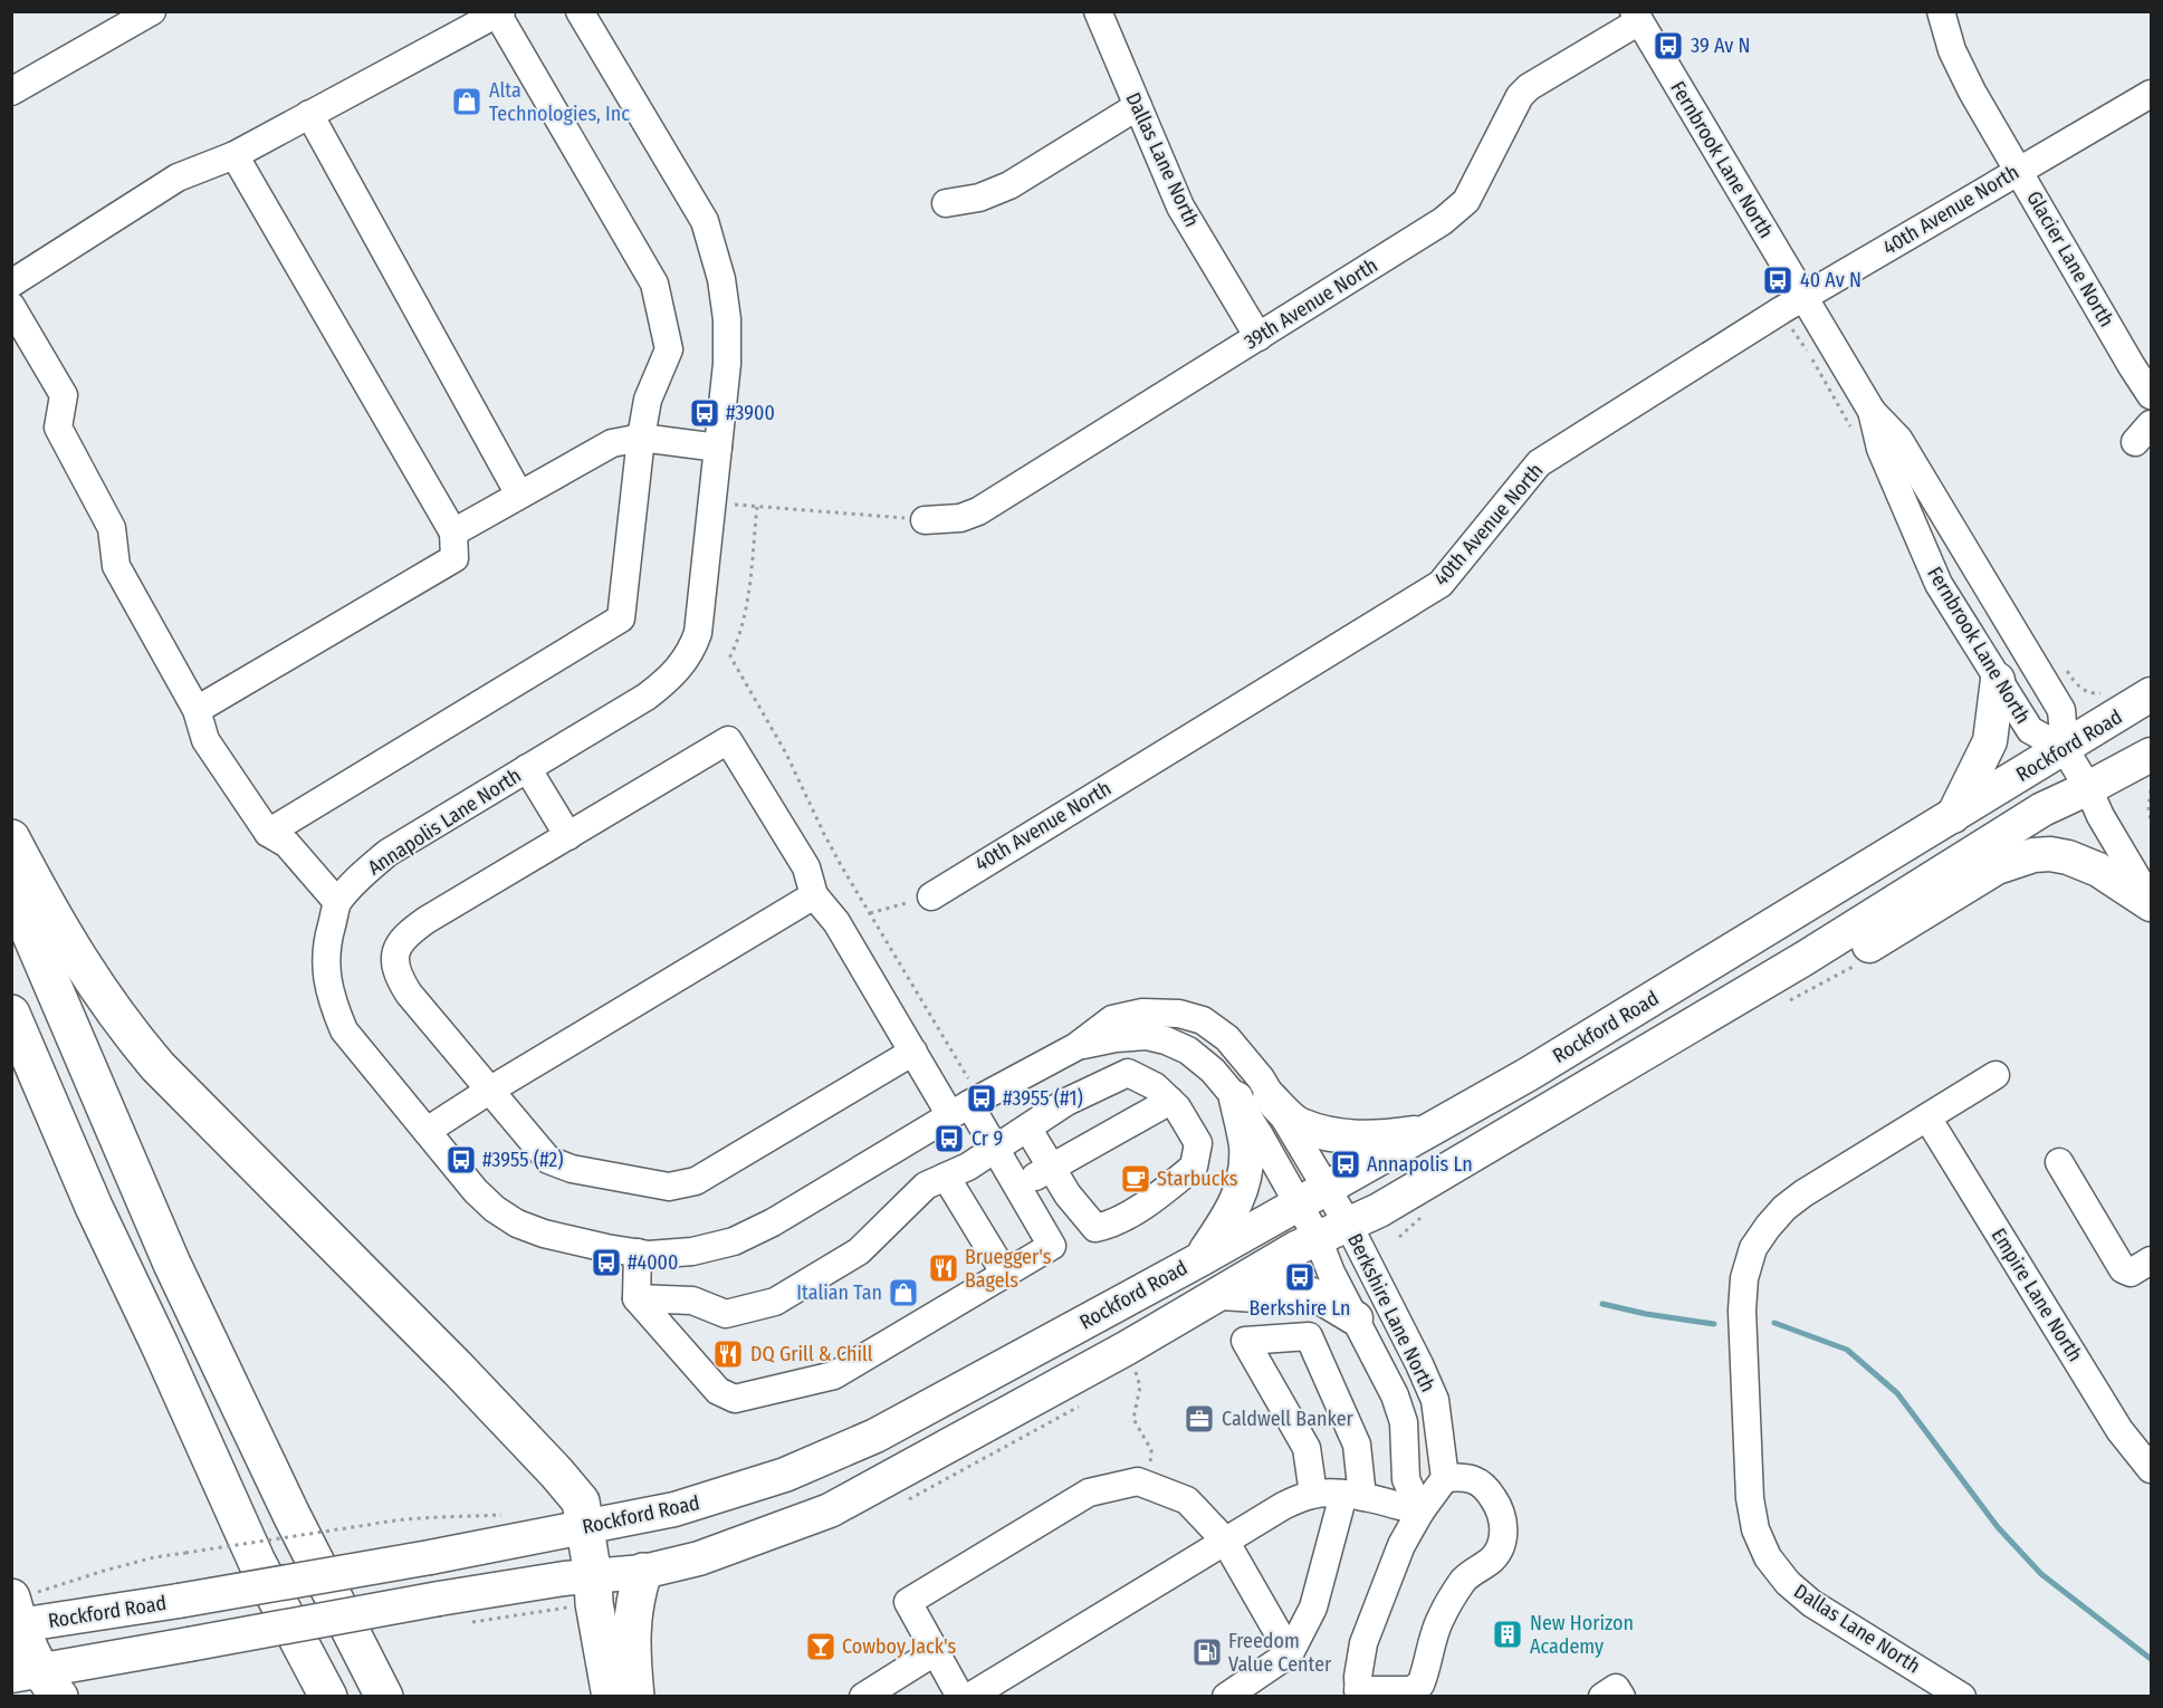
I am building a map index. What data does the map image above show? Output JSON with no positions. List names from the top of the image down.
{
  "streets": {
    "main road": ["Rockford Road"],
    "street": [
      "Dallas Lane North",
      "Fernbrook Lane North",
      "40th Avenue North",
      "Glacier Lane North",
      "39th Avenue North",
      "Annapolis Lane North",
      "Empire Lane North",
      "Berkshire Lane North"
    ]
  },
  "crossings": [
    ["Dallas Lane North", "39th Avenue North"],
    ["Dallas Lane North", "Empire Lane North"],
    ["Fernbrook Lane North", "40th Avenue North"],
    ["Fernbrook Lane North", "39th Avenue North"],
    ["Fernbrook Lane North", "Rockford Road"],
    ["40th Avenue North", "Glacier Lane North"],
    ["Rockford Road", "Annapolis Lane North"],
    ["Rockford Road", "Berkshire Lane North"],
    ["Annapolis Lane North", "Berkshire Lane North"]
  ],
  "places": {
    "bus stop": [
      "39 Av N",
      "40 Av N",
      "#3900",
      "#3955 (#1)",
      "Cr 9",
      "#3955 (#2)",
      "Annapolis Ln",
      "#4000",
      "Berkshire Ln"
    ],
    "shop": ["Alta Technologies, Inc", "Italian Tan"],
    "cafe": ["Starbucks"],
    "restaurant": ["Bruegger's Bagels", "DQ Grill & Chill"],
    "office": ["Caldwell Banker"],
    "building": ["New Horizon Academy"],
    "bar": ["Cowboy Jack's"],
    "fuel station": ["Freedom Value Center"]
  }
}
